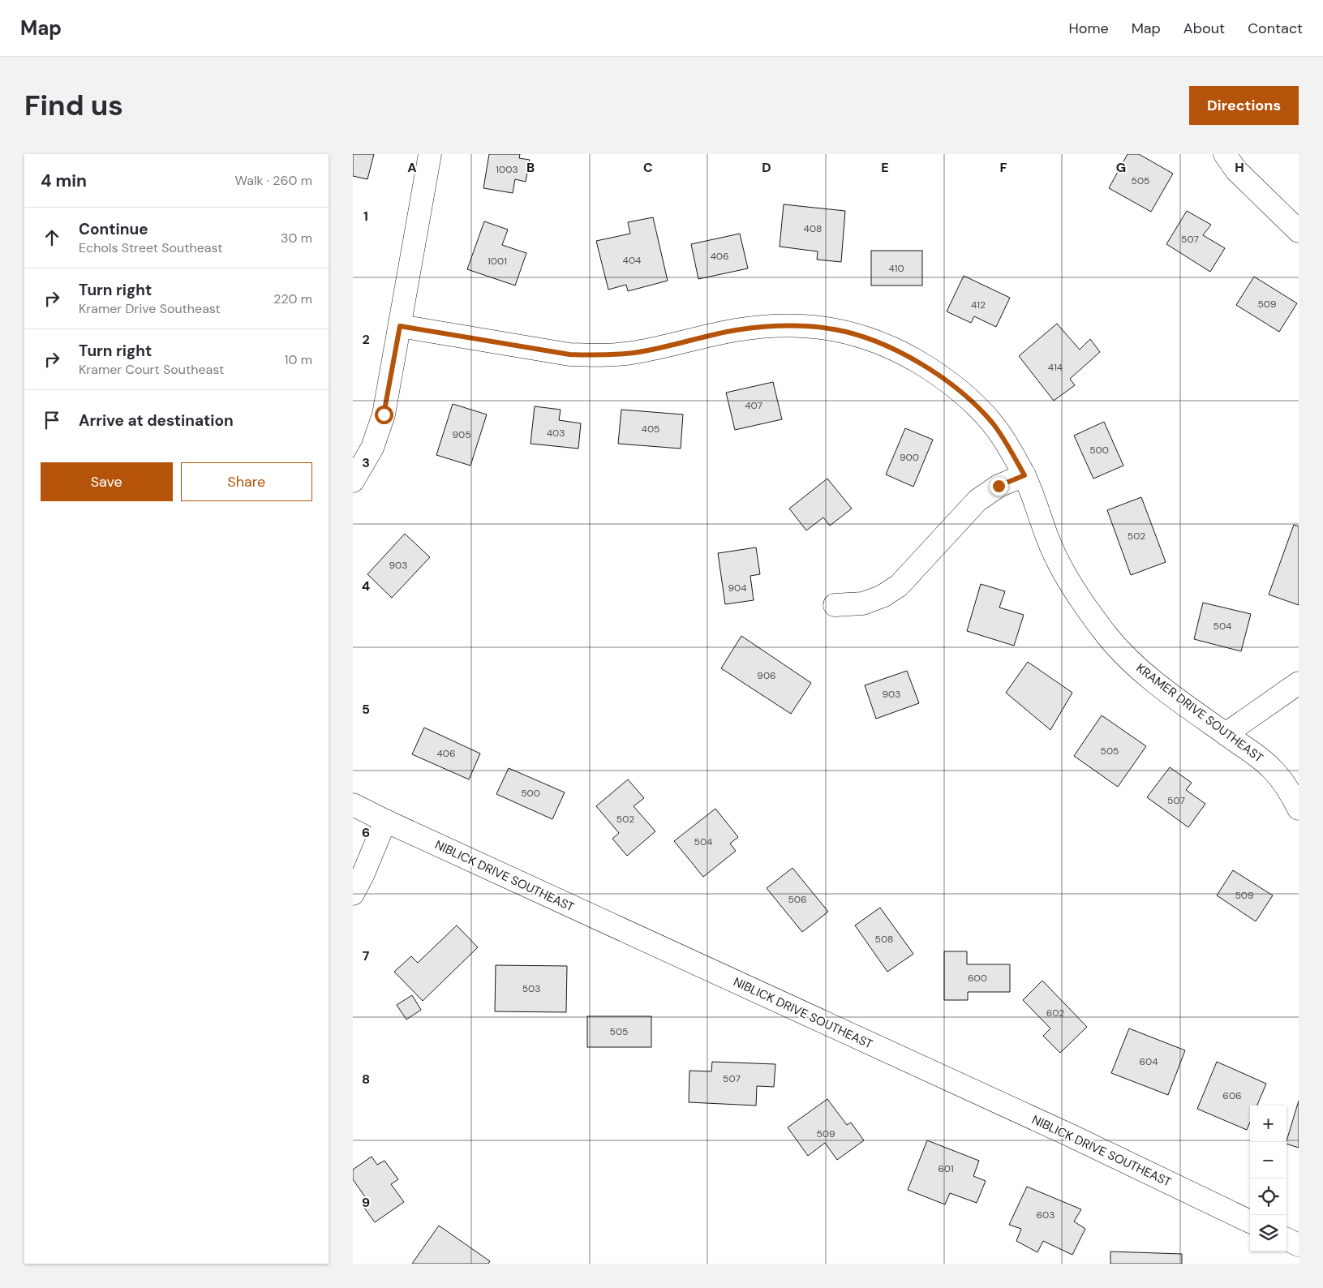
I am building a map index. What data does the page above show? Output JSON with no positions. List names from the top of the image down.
{
  "streets": {
    "street": ["KRAMER DRIVE SOUTHEAST", "NIBLICK DRIVE SOUTHEAST"]
  },
  "house_numbers": [
    "1003",
    "505",
    "408",
    "507",
    "406",
    "404",
    "1001",
    "410",
    "509",
    "412",
    "414",
    "407",
    "405",
    "403",
    "905",
    "500",
    "900",
    "502",
    "903",
    "904",
    "504",
    "906",
    "903",
    "505",
    "406",
    "500",
    "507",
    "502",
    "504",
    "509",
    "506",
    "508",
    "600",
    "503",
    "602",
    "505",
    "604",
    "507",
    "606",
    "509",
    "601",
    "603"
  ],
  "page": {
    "header": "Map",
    "nav": [
      "Home",
      "Map",
      "About",
      "Contact"
    ],
    "buttons": [
      "Directions",
      ["Save", "Share"]
    ],
    "title": "Find us",
    "heading": ["4 min", "Walk · 260 m"],
    "list": [
      ["Continue", "Echols Street Southeast", "30 m"],
      ["Turn right", "Kramer Drive Southeast", "220 m"],
      ["Turn right", "Kramer Court Southeast", "10 m"],
      "Arrive at destination"
    ],
    "map_buttons": ["+", "−"]
  },
  "grid": {
    "columns": [
      "A",
      "B",
      "C",
      "D",
      "E",
      "F",
      "G",
      "H"
    ],
    "rows": [
      "1",
      "2",
      "3",
      "4",
      "5",
      "6",
      "7",
      "8",
      "9"
    ]
  }
}
